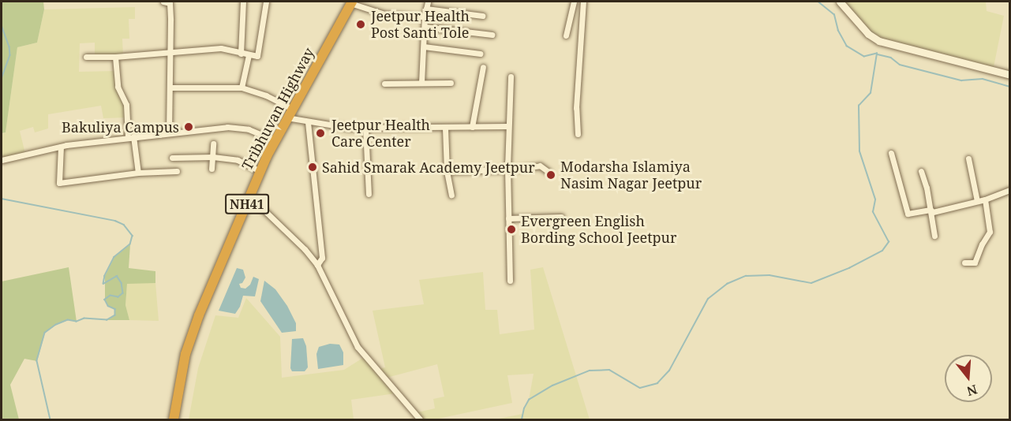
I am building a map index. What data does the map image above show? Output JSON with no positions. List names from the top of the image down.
{
  "streets": {
    "highway": ["Tribhuvan Highway", "NH41"]
  },
  "places": [
    "Jeetpur Health Post Santi Tole",
    "Bakuliya Campus",
    "Jeetpur Health Care Center",
    "Sahid Smarak Academy Jeetpur",
    "Modarsha Islamiya Nasim Nagar Jeetpur",
    "Evergreen English Bording School Jeetpur"
  ],
  "north": "bottom"
}
